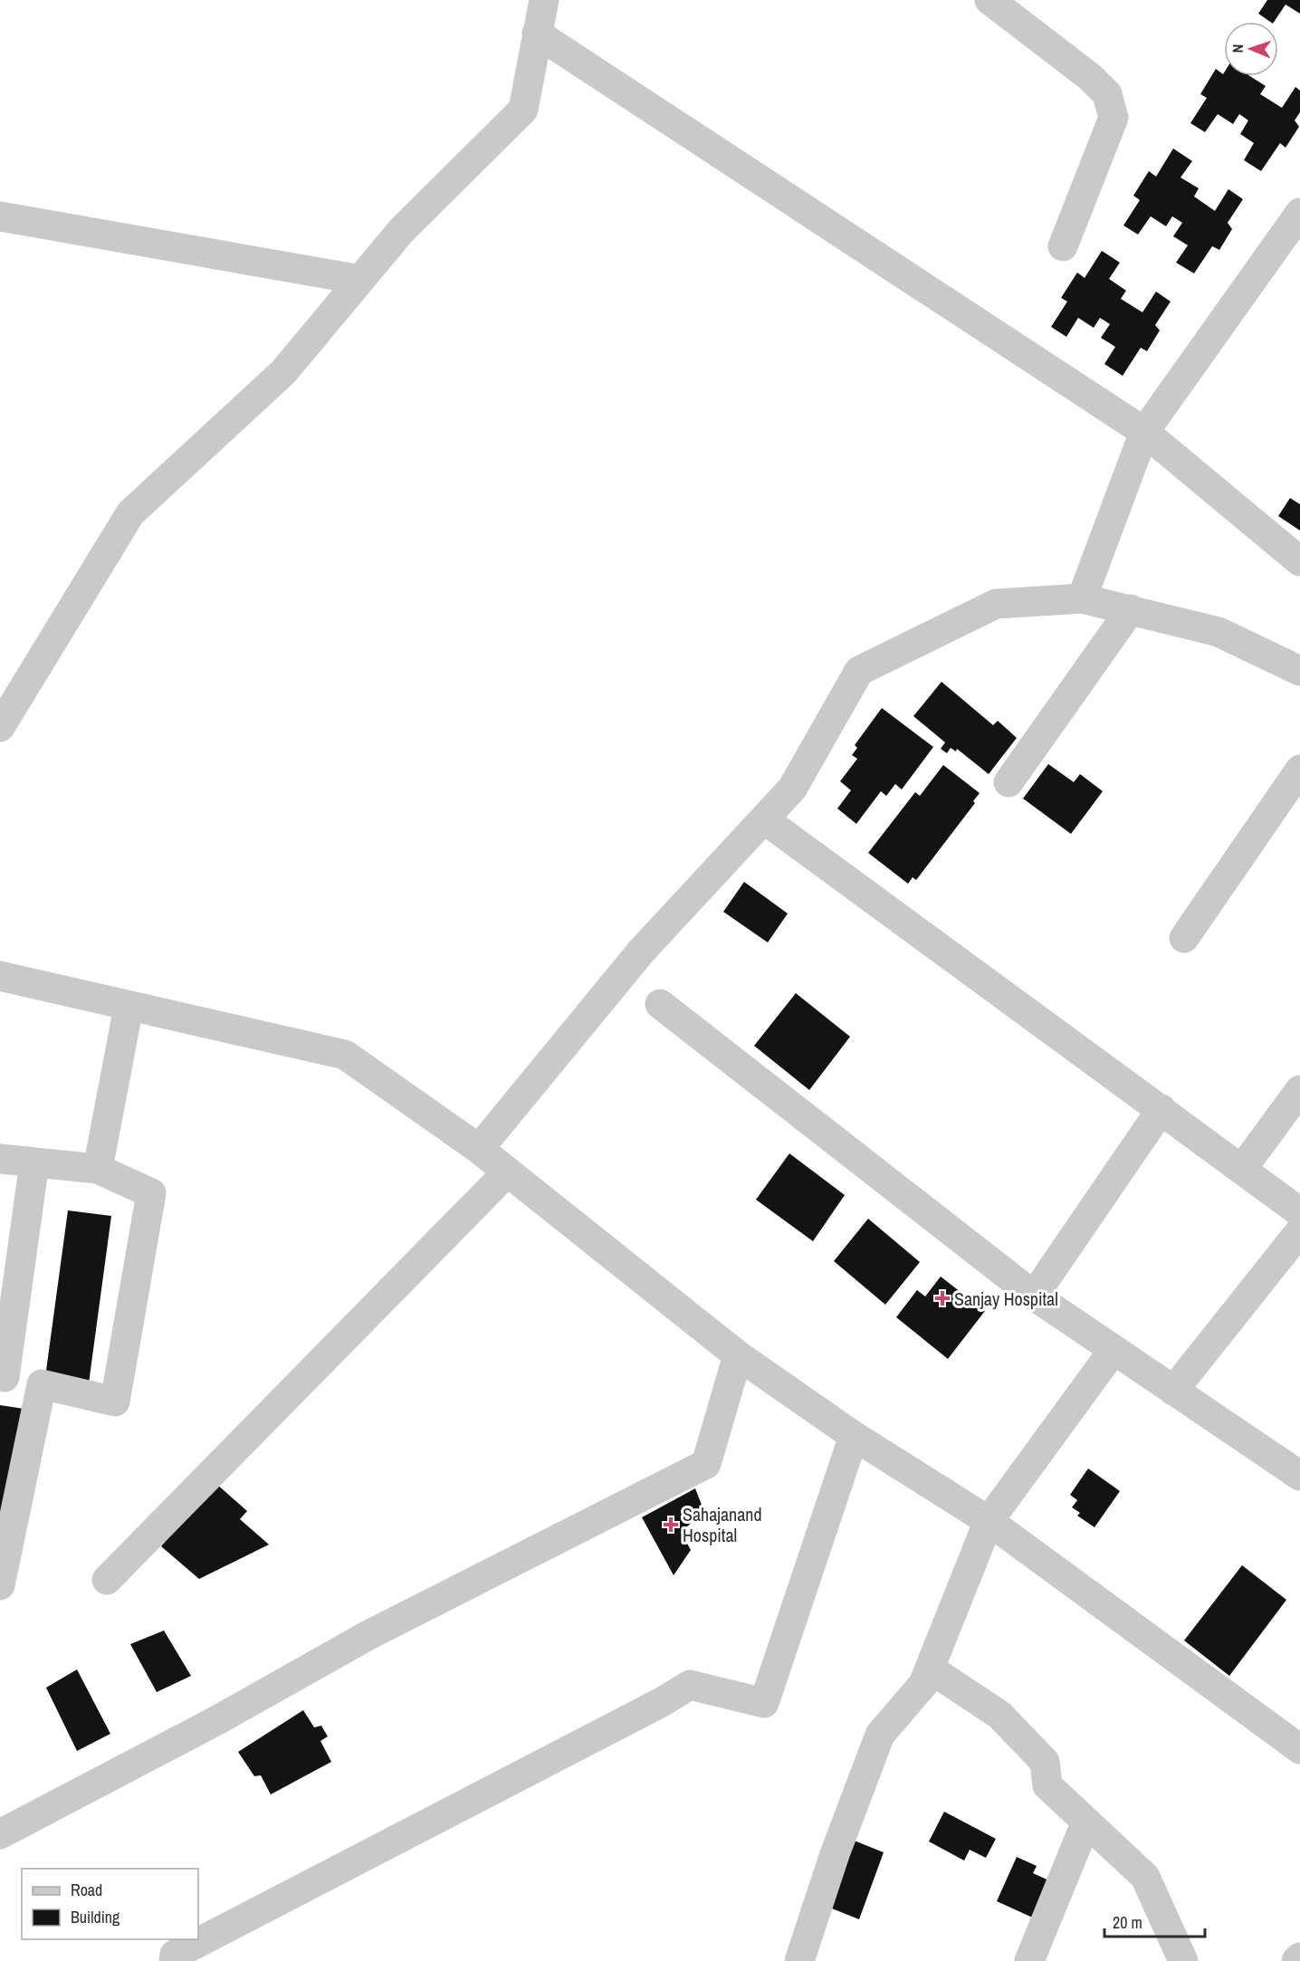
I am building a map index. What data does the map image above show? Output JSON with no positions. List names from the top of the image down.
{
  "places": {
    "health": ["Sanjay Hospital", "Sahajanand Hospital"]
  },
  "legend": ["Road", "Building"],
  "scale_bar": "20 m",
  "north": "left"
}
